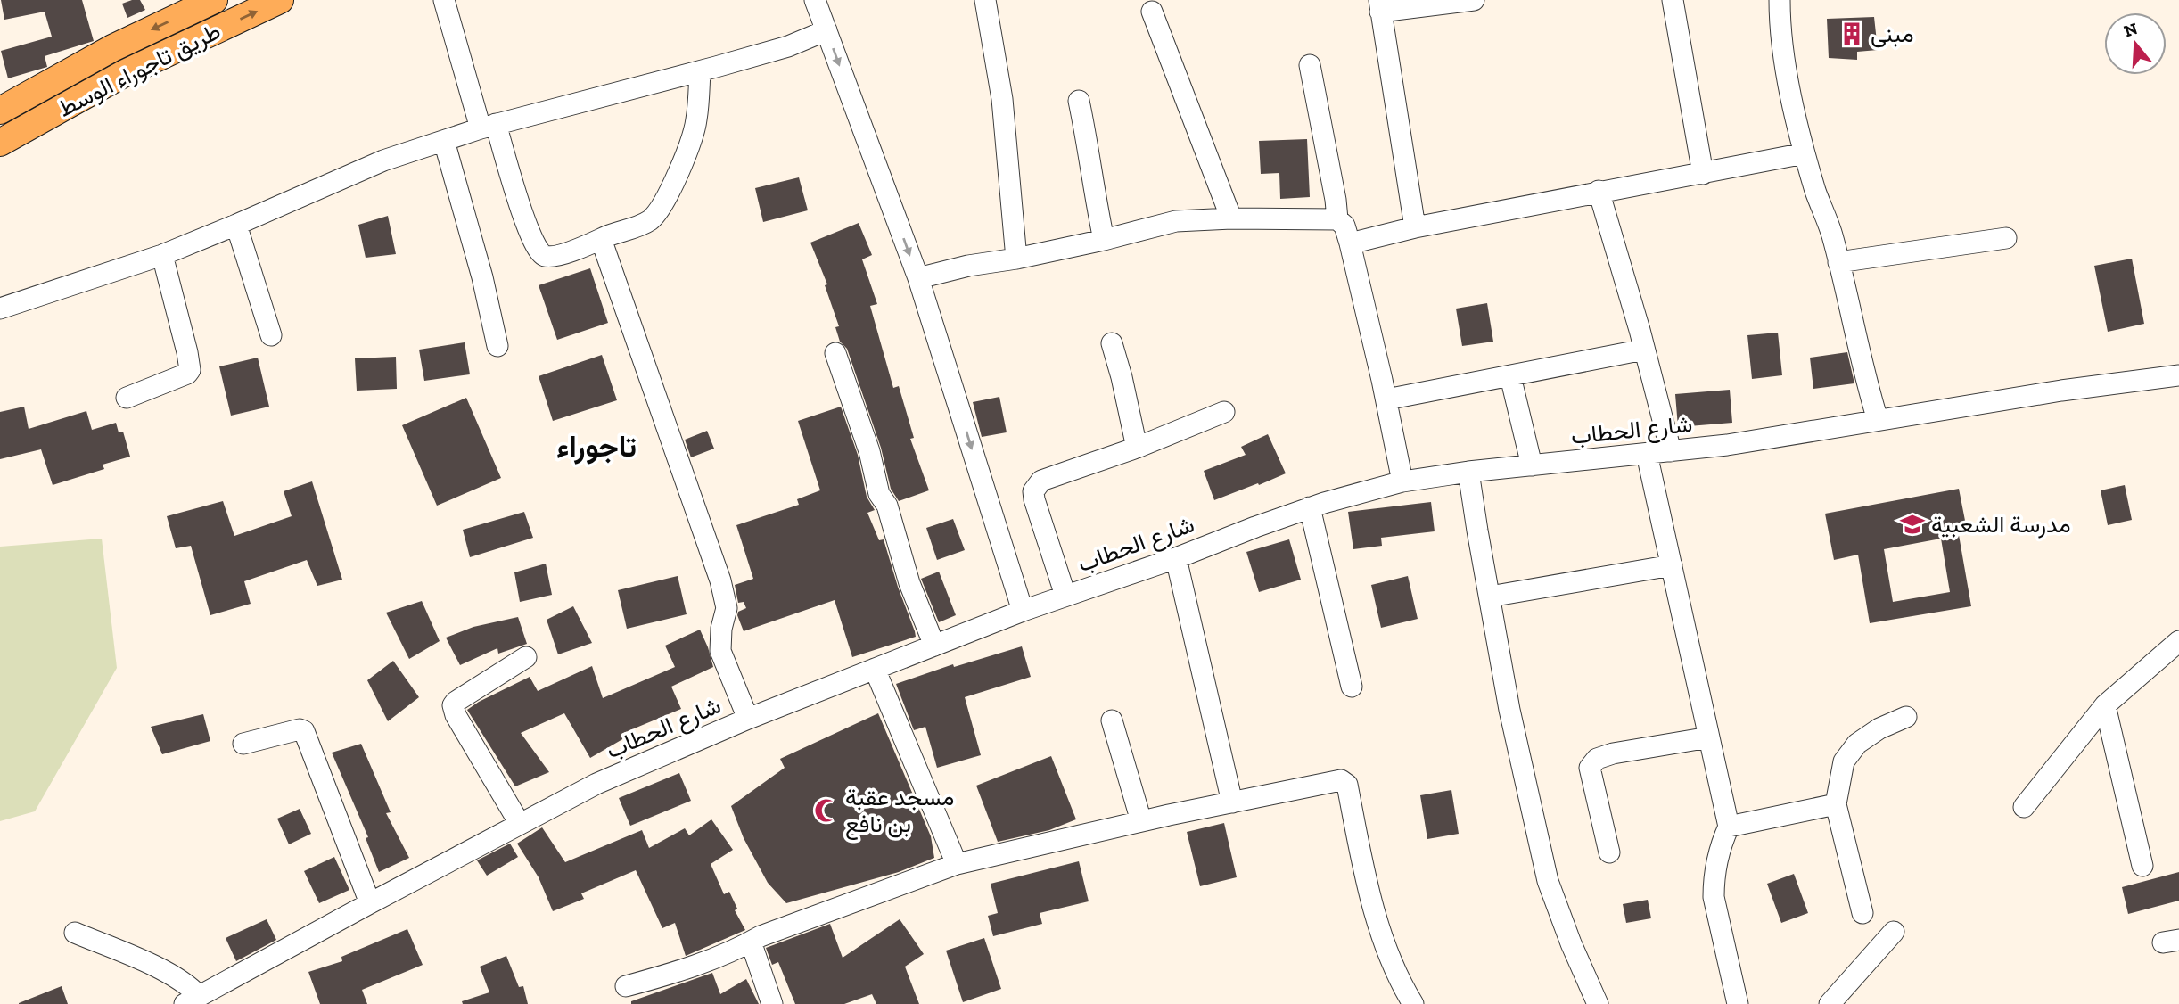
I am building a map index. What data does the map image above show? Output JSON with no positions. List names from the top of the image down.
{
  "streets": {
    "main road": ["طريق تاجوراء الوسط"],
    "street": ["شارع الحطاب"]
  },
  "districts": ["تاجوراء"],
  "places": {
    "building": ["مبنى"],
    "school or university": ["مدرسة الشعبية"],
    "mosque": ["مسجد عقبة بن نافع"]
  },
  "north": "top"
}
